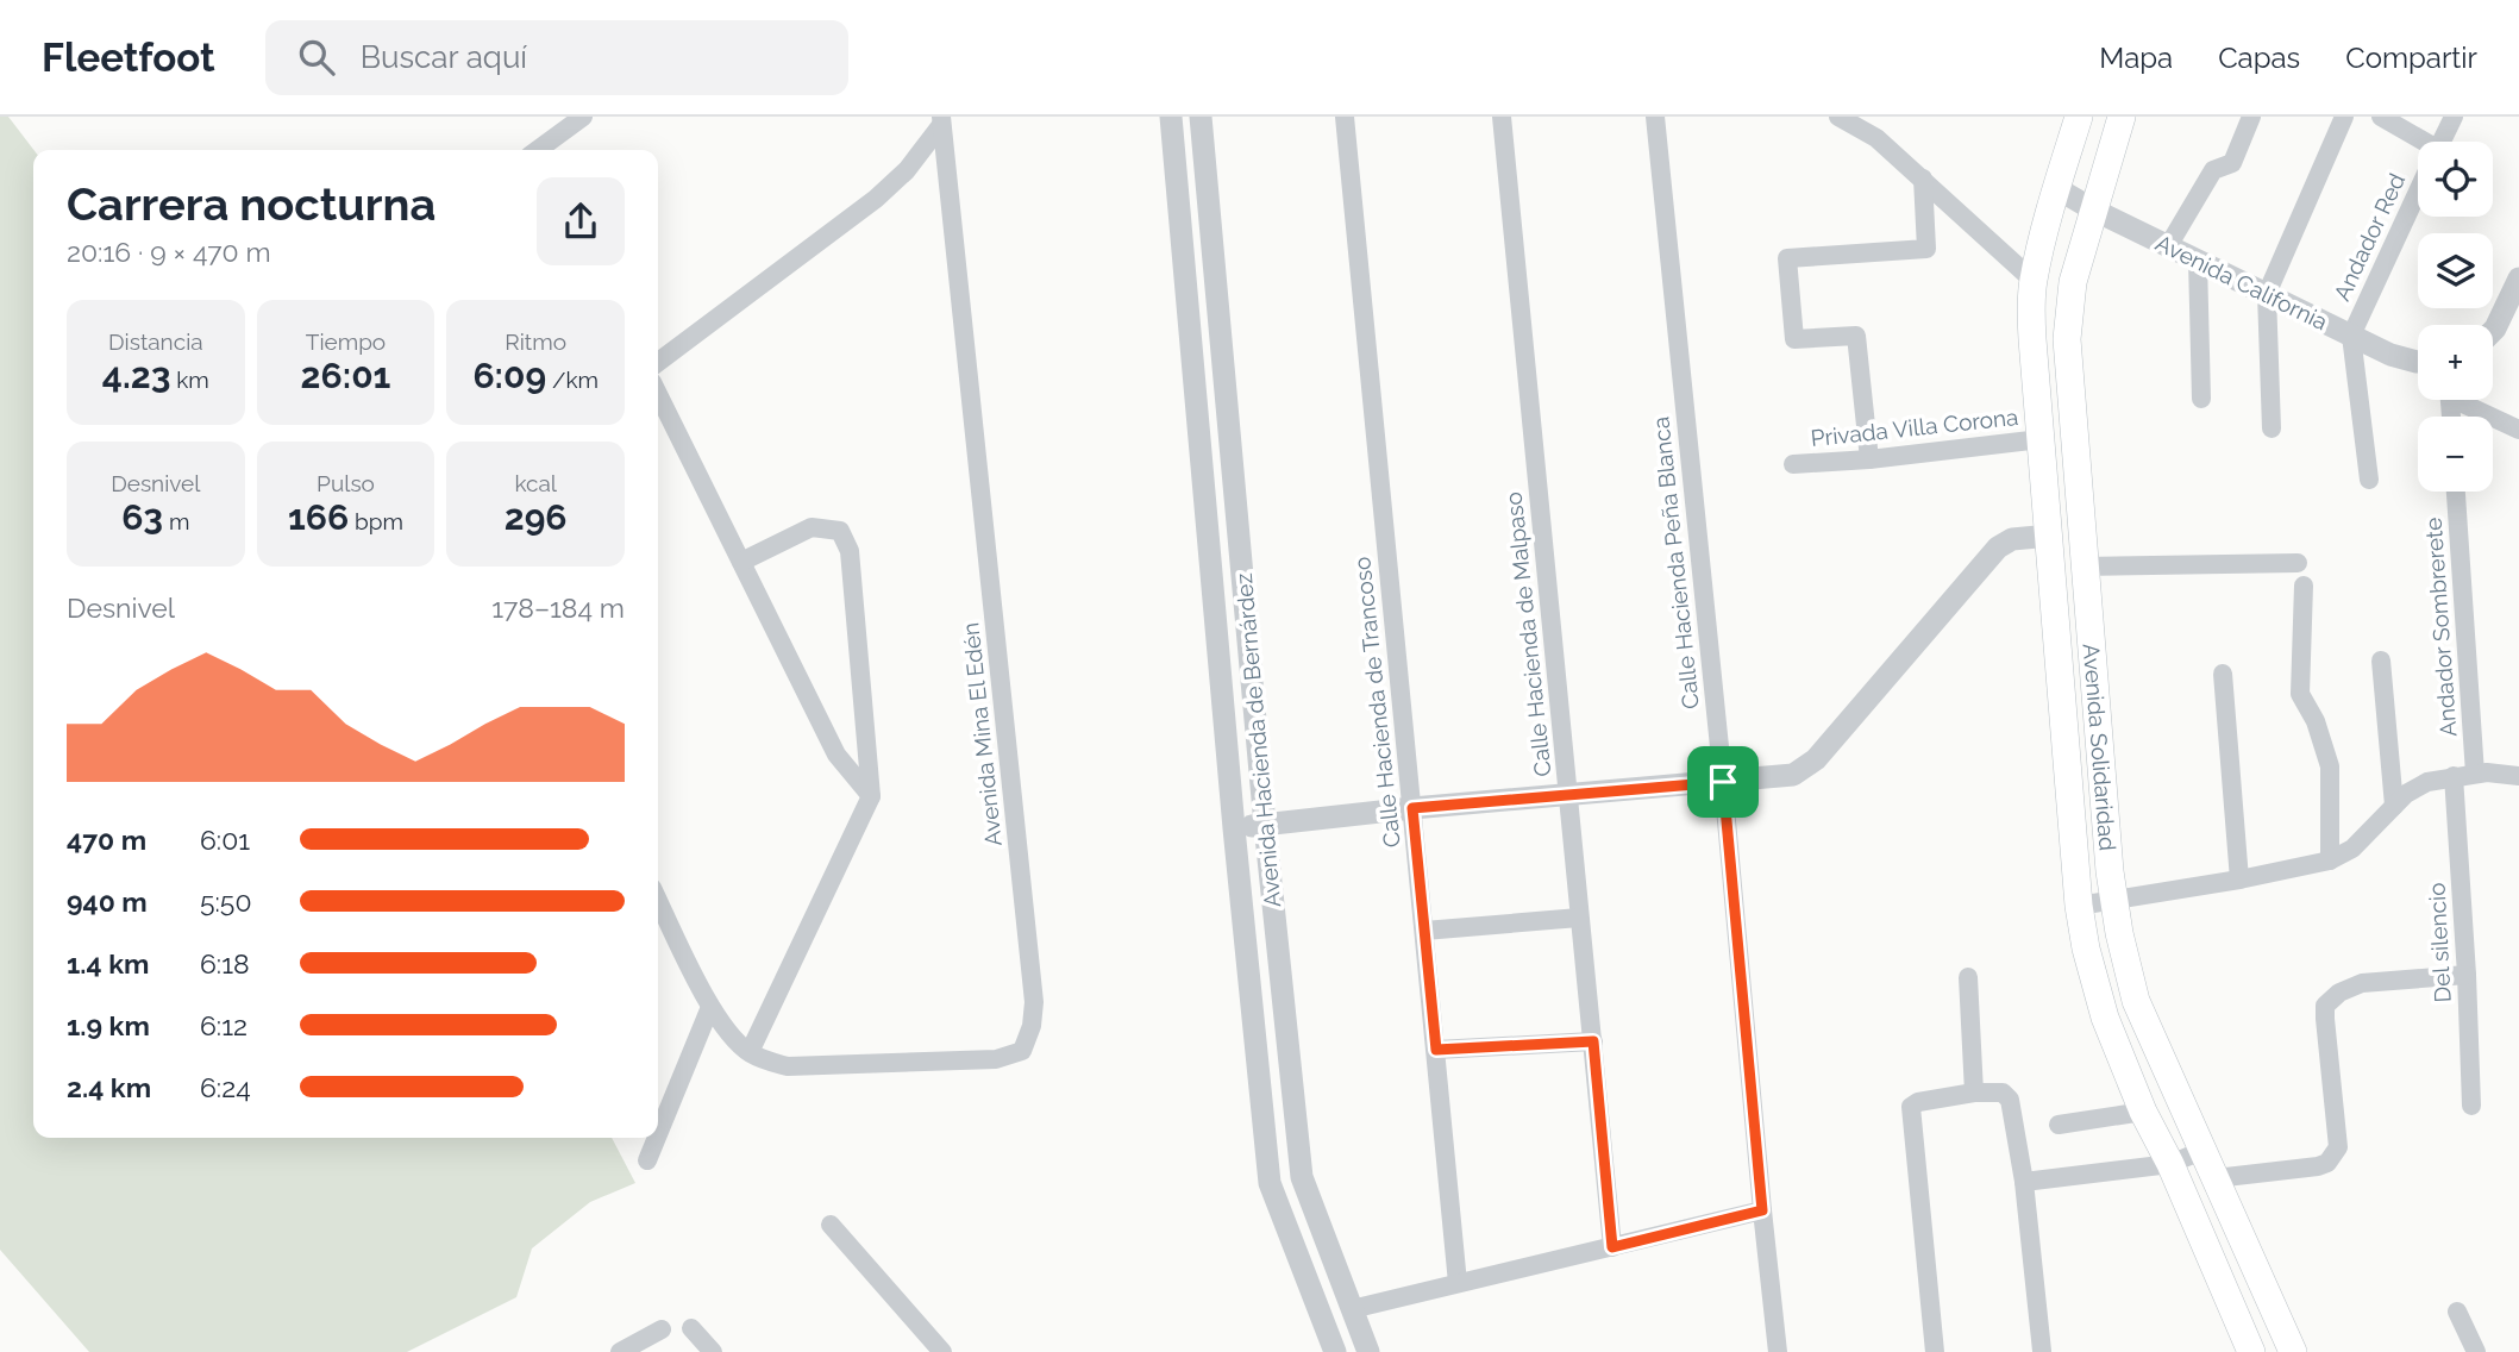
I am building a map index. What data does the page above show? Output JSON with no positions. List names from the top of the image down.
{
  "streets": {
    "main road": ["Avenida Solidaridad"],
    "street": [
      "Andador Red",
      "Avenida California",
      "Privada Villa Corona",
      "Calle Hacienda Peña Blanca",
      "Andador Sombrerete",
      "Calle Hacienda de Malpaso",
      "Calle Hacienda de Trancoso",
      "Avenida Mina El Edén",
      "Avenida Hacienda de Bernárdez",
      "Del silencio"
    ]
  },
  "crossings": [
    ["Andador Red", "Avenida California"],
    ["Avenida California", "Avenida Solidaridad"],
    ["Privada Villa Corona", "Avenida Solidaridad"]
  ],
  "page": {
    "header": "Fleetfoot",
    "search": "Buscar aquí",
    "nav": ["Mapa", "Capas", "Compartir"],
    "map_buttons": ["+", "−"],
    "heading": ["Carrera nocturna", "20:16 · 9 × 470 m"],
    "stats": [
      ["Distancia", "4.23 km"],
      ["Tiempo", "26:01"],
      ["Ritmo", "6:09 /km"],
      ["Desnivel", "63 m"],
      ["Pulso", "166 bpm"],
      ["kcal", "296"]
    ],
    "chart": ["Desnivel", "178–184 m"],
    "list": [
      {
        "name": "470 m",
        "note": "6:01"
      },
      {
        "name": "940 m",
        "note": "5:50"
      },
      {
        "name": "1.4 km",
        "note": "6:18"
      },
      {
        "name": "1.9 km",
        "note": "6:12"
      },
      {
        "name": "2.4 km",
        "note": "6:24"
      }
    ]
  }
}
